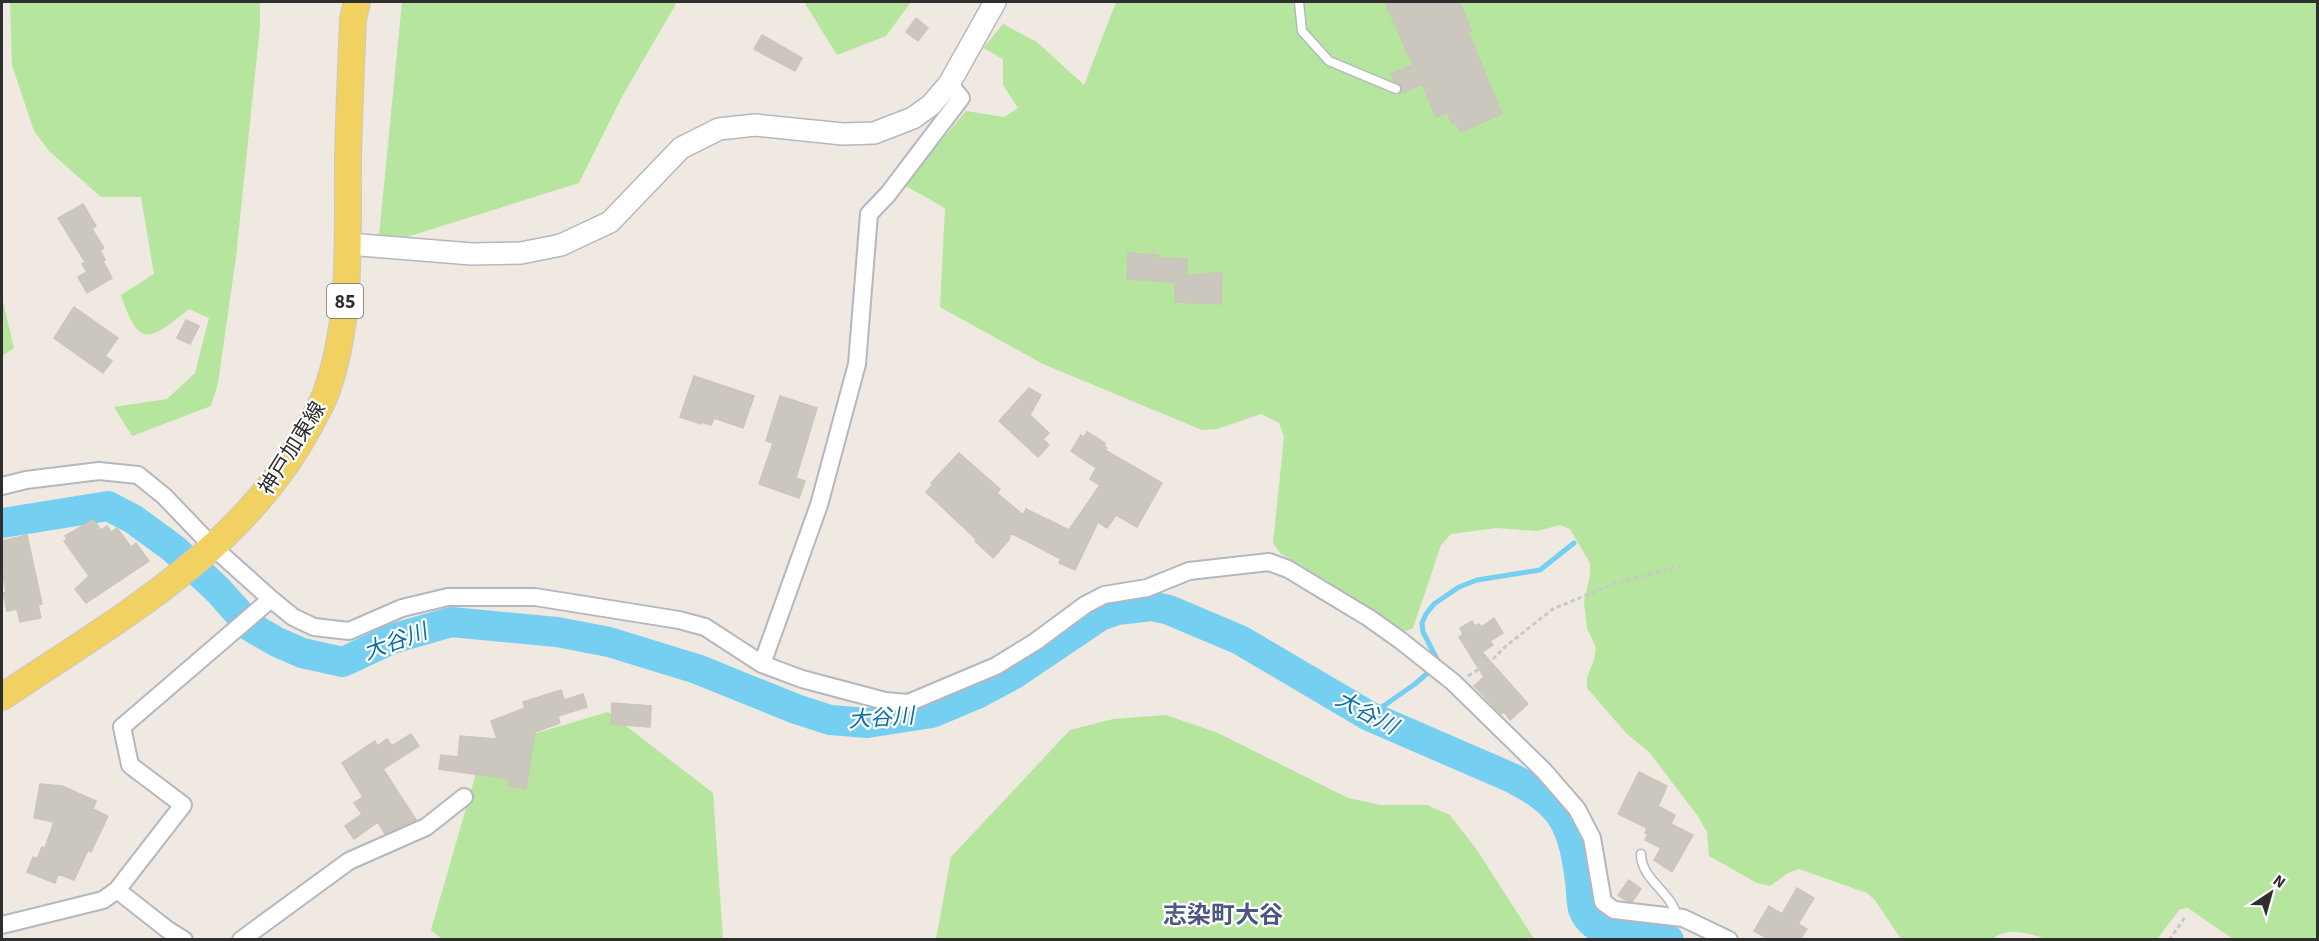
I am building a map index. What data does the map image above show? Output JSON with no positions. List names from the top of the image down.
{
  "streets": {
    "main road": ["85", "神戸加東線"]
  },
  "districts": ["志染町大谷"],
  "water": ["大谷川"],
  "north": "top right"
}
